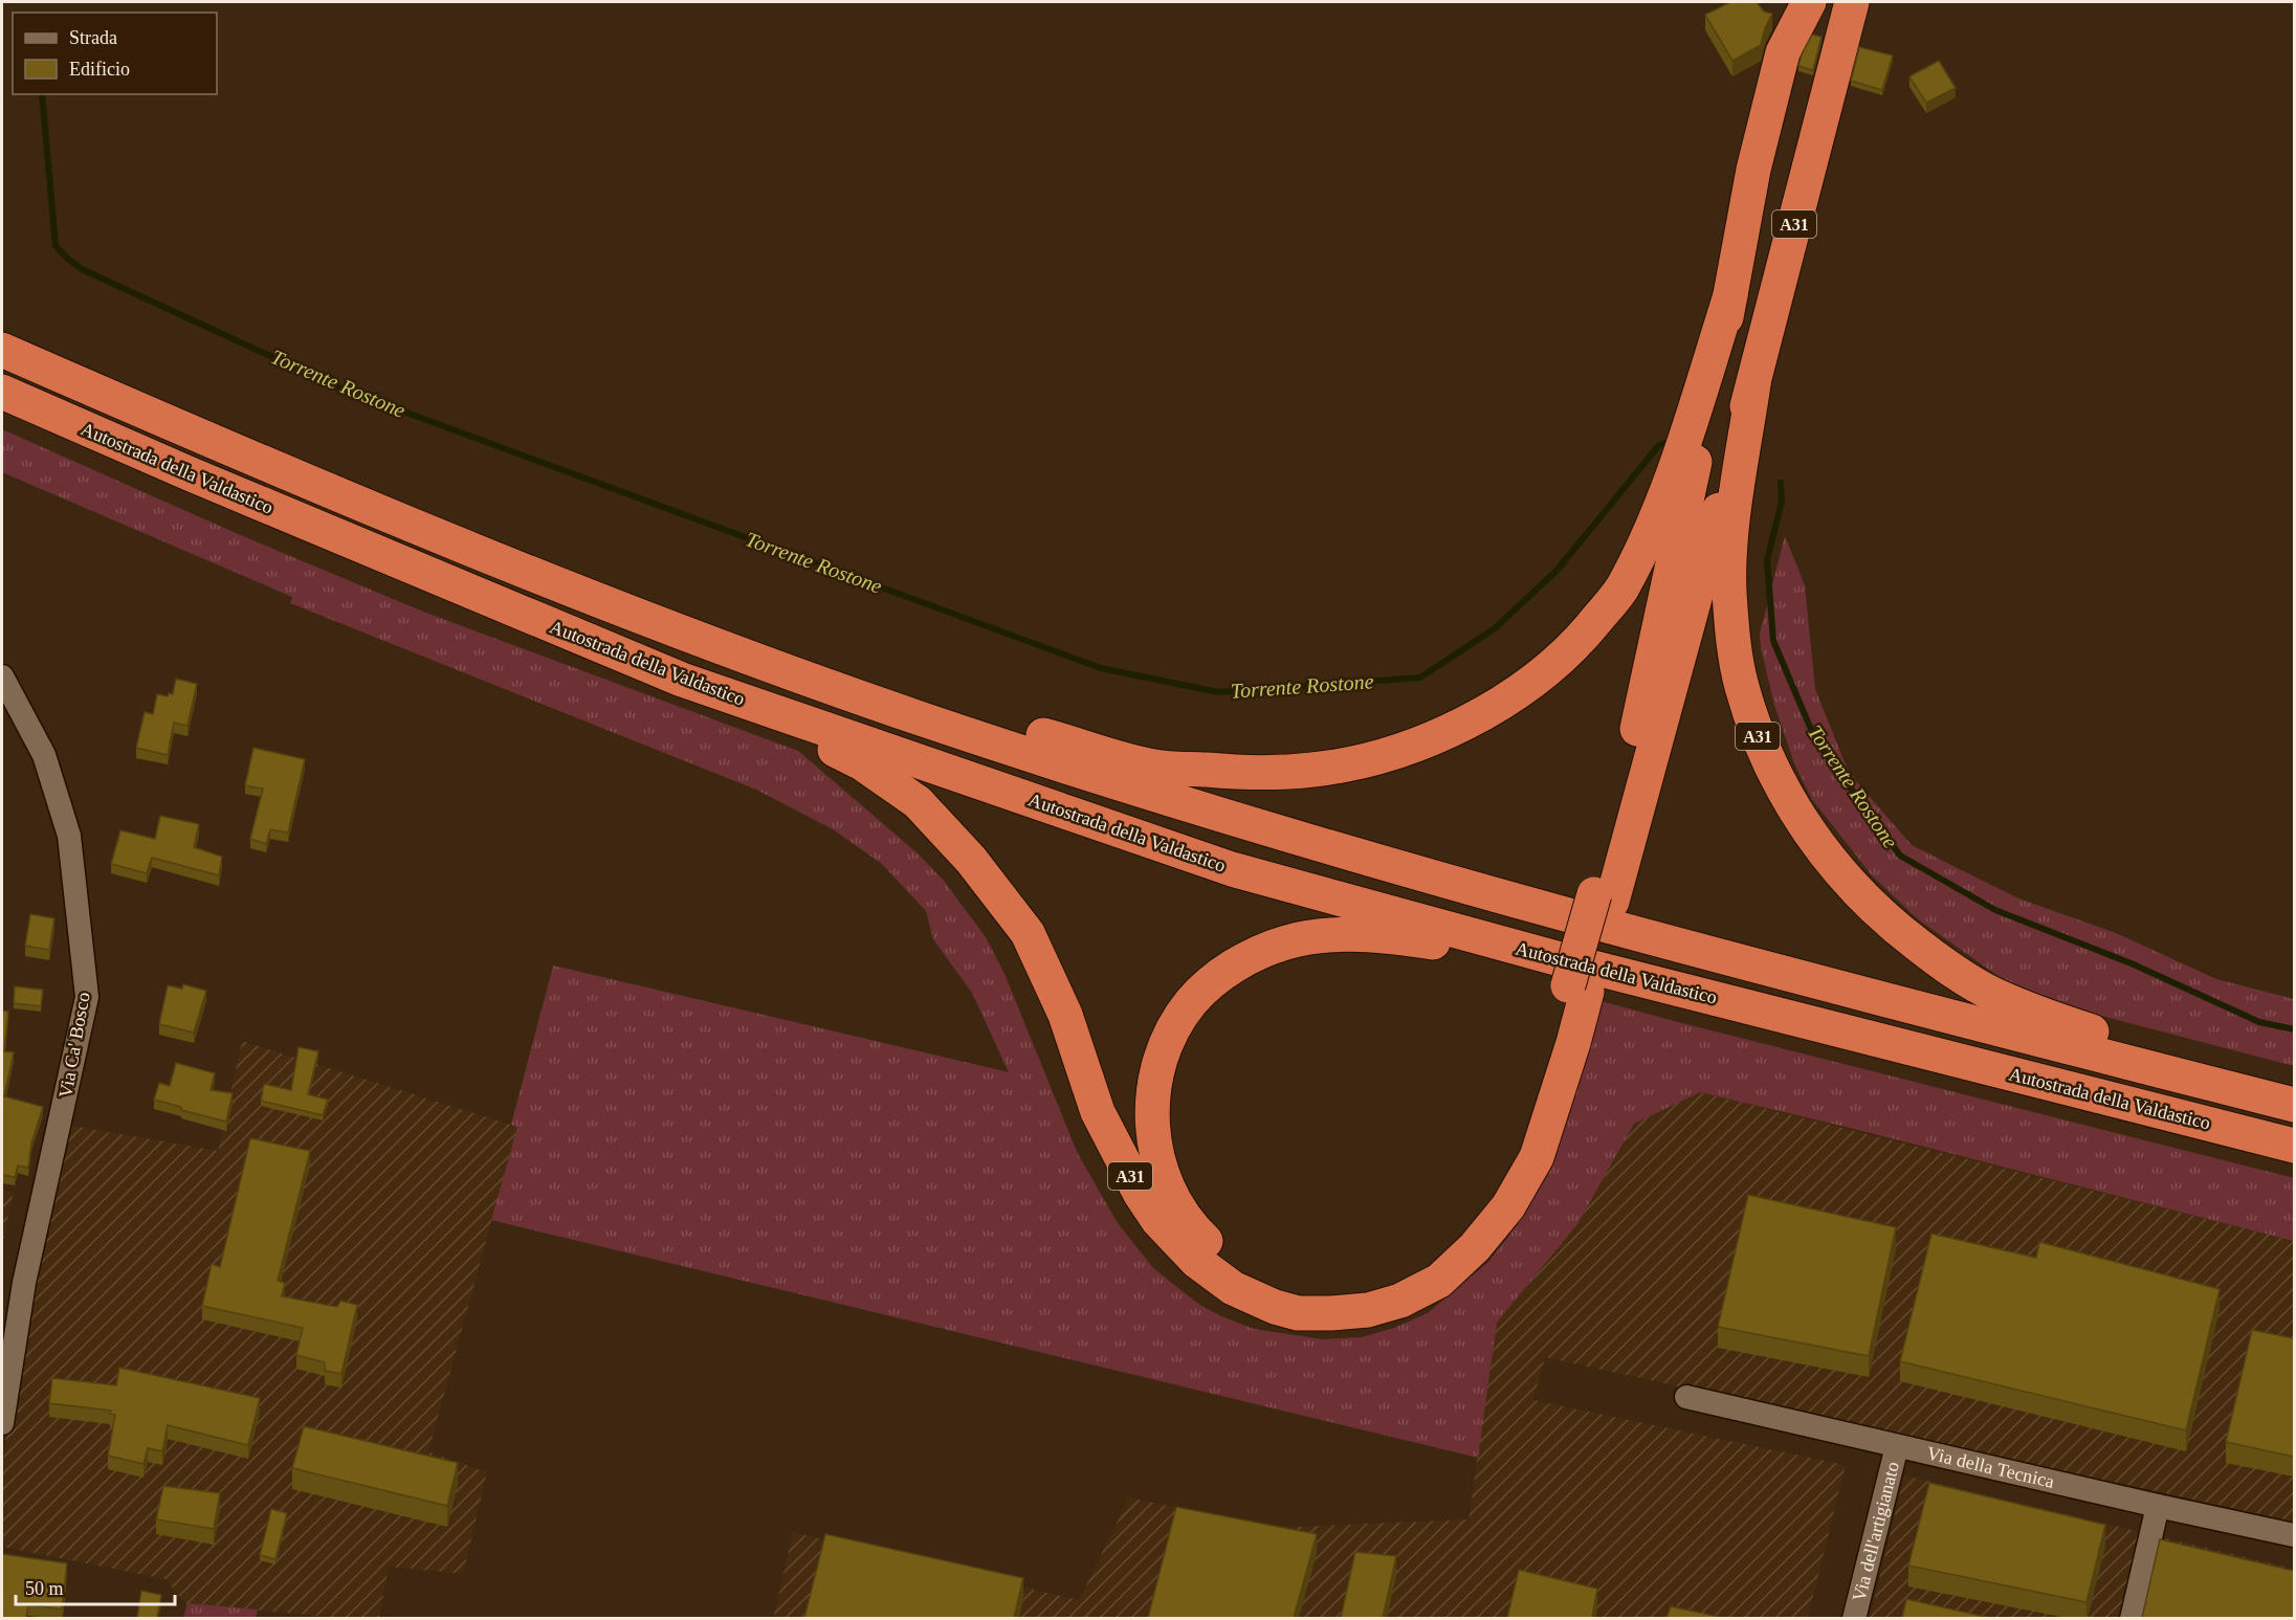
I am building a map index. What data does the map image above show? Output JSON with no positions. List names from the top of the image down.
{
  "streets": {
    "highway": ["A31", "Autostrada della Valdastico"],
    "street": ["Via Ca' Bosco", "Via della Tecnica", "Via dell'artigianato"]
  },
  "crossings": [
    ["A31", "Autostrada della Valdastico"],
    ["Via della Tecnica", "Via dell'artigianato"]
  ],
  "water": ["Torrente Rostone"],
  "legend": ["Strada", "Edificio"],
  "scale_bar": "50 m"
}
